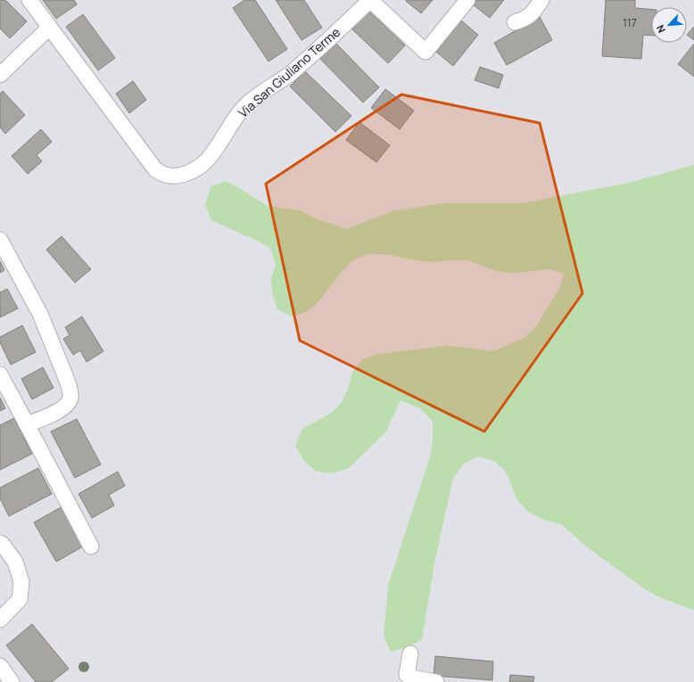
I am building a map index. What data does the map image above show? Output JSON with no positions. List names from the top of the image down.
{
  "streets": {
    "street": ["Via San Giuliano Terme"]
  },
  "house_numbers": ["117"],
  "north": "bottom left"
}
